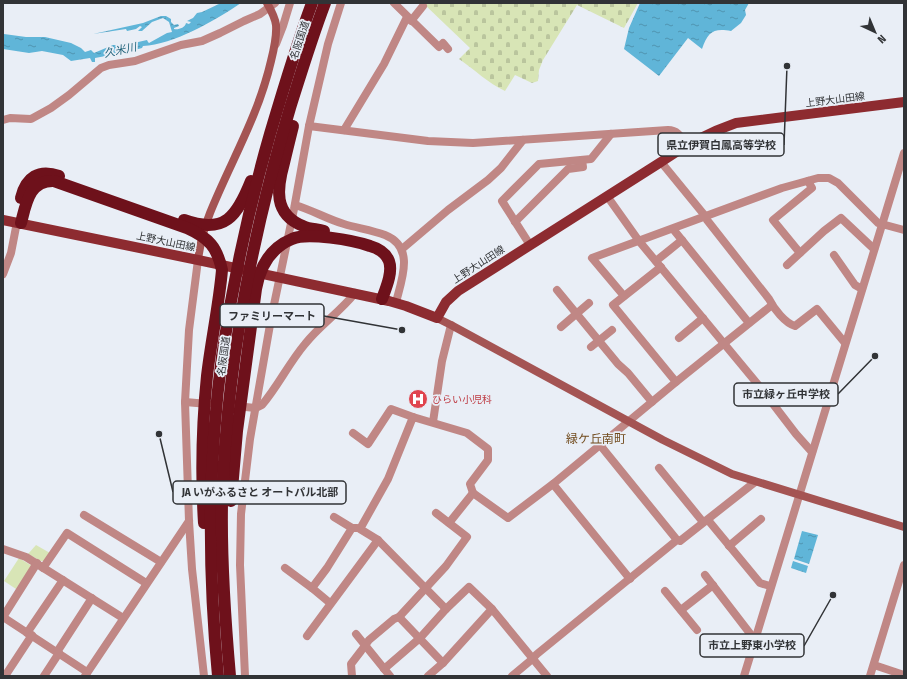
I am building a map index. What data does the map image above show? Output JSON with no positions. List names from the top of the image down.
{
  "streets": {
    "highway": ["名阪国道"],
    "main road": ["上野大山田線"]
  },
  "districts": ["緑ケ丘南町"],
  "water": ["久米川"],
  "places": {
    "other": [
      "県立伊賀白鳳高等学校",
      "ファミリーマート",
      "市立緑ヶ丘中学校",
      "JA いがふるさと オートパル北部",
      "市立上野東小学校"
    ],
    "hospital": ["ひらい小児科"]
  },
  "north": "bottom right"
}
